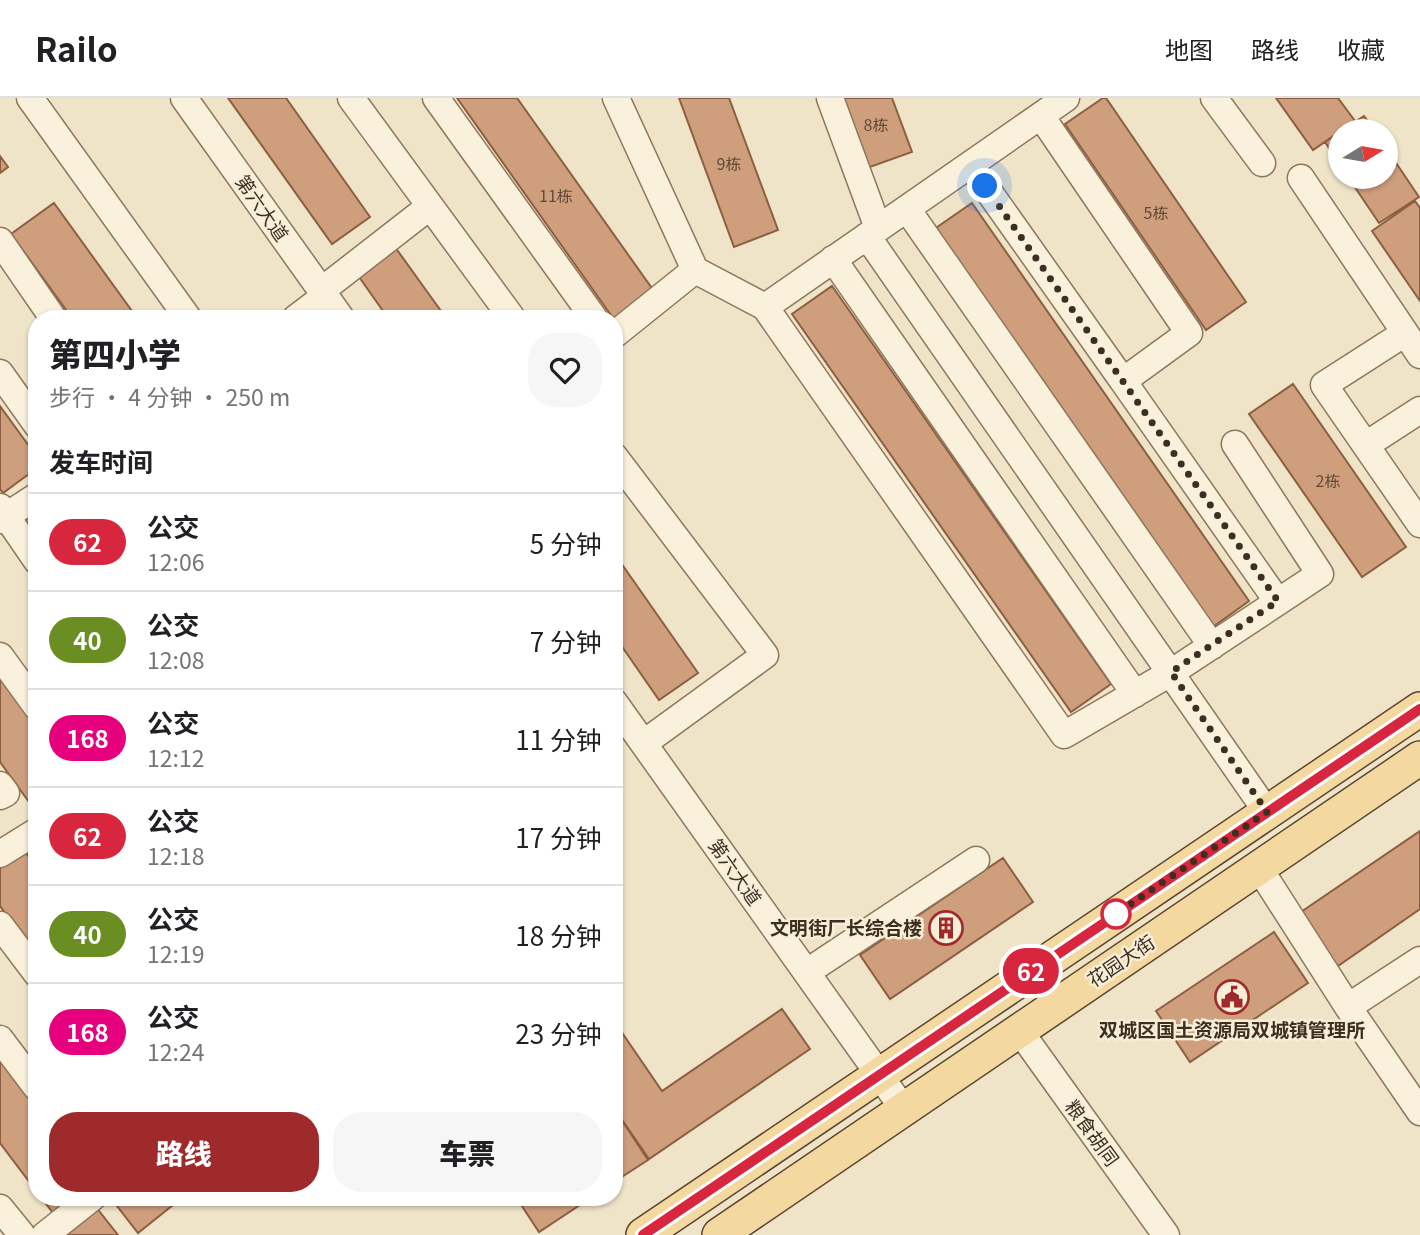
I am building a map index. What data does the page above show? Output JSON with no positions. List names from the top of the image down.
{
  "streets": {
    "main road": ["花园大街"],
    "street": ["第六大道", "粮食胡同"]
  },
  "crossings": [
    ["第六大道", "花园大街"],
    ["花园大街", "粮食胡同"]
  ],
  "places": {
    "building": ["文明街厂长综合楼"],
    "public building": ["双城区国土资源局双城镇管理所"]
  },
  "lines": ["bus line 62"],
  "house_numbers": [
    "8栋",
    "9栋",
    "11栋",
    "5栋",
    "2栋"
  ],
  "north": "right",
  "page": {
    "header": "Railo",
    "nav": ["地图", "路线", "收藏"],
    "on_map": "62",
    "heading": [
      ["第四小学", "步行 · 4 分钟 · 250 m"],
      "发车时间"
    ],
    "list": [
      {
        "mark": "62",
        "name": "公交",
        "note": "12:06",
        "value": "5 分钟"
      },
      {
        "mark": "40",
        "name": "公交",
        "note": "12:08",
        "value": "7 分钟"
      },
      {
        "mark": "168",
        "name": "公交",
        "note": "12:12",
        "value": "11 分钟"
      },
      {
        "mark": "62",
        "name": "公交",
        "note": "12:18",
        "value": "17 分钟"
      },
      {
        "mark": "40",
        "name": "公交",
        "note": "12:19",
        "value": "18 分钟"
      },
      {
        "mark": "168",
        "name": "公交",
        "note": "12:24",
        "value": "23 分钟"
      }
    ],
    "buttons": ["路线", "车票"]
  }
}
